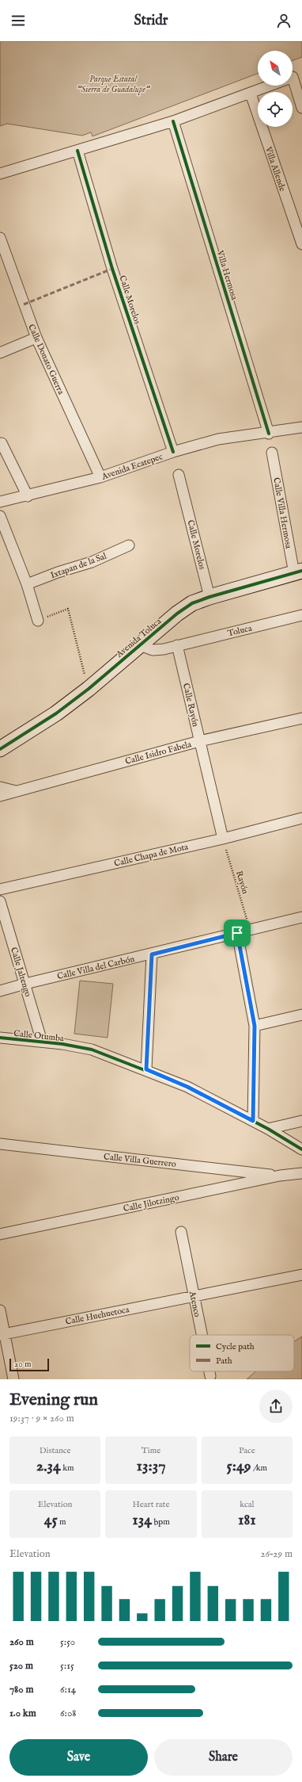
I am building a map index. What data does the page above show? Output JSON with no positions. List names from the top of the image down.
{
  "streets": {
    "street": [
      "Villa Allende",
      "Villa Hermosa",
      "Calle Morelos",
      "Calle Donato Guerra",
      "Avenida Ecatepec",
      "Calle Villa Hermosa",
      "Ixtapan de la Sal",
      "Toluca",
      "Avenida Toluca",
      "Calle Rayón",
      "Calle Isidro Fabela",
      "Calle Chapa de Mota",
      "Calle Villa del Carbón",
      "Calle Jaltengo",
      "Calle Otumba",
      "Calle Villa Guerrero",
      "Calle Jilotzingo",
      "Atenco",
      "Calle Huehuetoca"
    ],
    "path": ["Rayón"]
  },
  "crossings": [
    ["Villa Hermosa", "Avenida Ecatepec"],
    ["Calle Morelos", "Avenida Ecatepec"],
    ["Calle Morelos", "Avenida Toluca"],
    ["Calle Donato Guerra", "Avenida Ecatepec"],
    ["Calle Villa Hermosa", "Avenida Toluca"],
    ["Toluca", "Calle Rayón"],
    ["Calle Rayón", "Calle Isidro Fabela"],
    ["Calle Rayón", "Calle Chapa de Mota"],
    ["Calle Rayón", "Rayón"],
    ["Calle Chapa de Mota", "Rayón"],
    ["Rayón", "Calle Villa del Carbón"],
    ["Calle Villa del Carbón", "Calle Jaltengo"],
    ["Calle Jaltengo", "Calle Otumba"],
    ["Calle Villa Guerrero", "Calle Jilotzingo"],
    ["Atenco", "Calle Huehuetoca"]
  ],
  "parks": ["Parque Estatal \"Sierra de Guadalupe\""],
  "legend": ["Cycle path", "Path"],
  "scale_bar": "20 m",
  "north": "top left",
  "page": {
    "header": "Stridr",
    "scale": "20 m",
    "heading": ["Evening run", "19:37 · 9 × 260 m"],
    "stats": [
      ["Distance", "2.34 km"],
      ["Time", "13:37"],
      ["Pace", "5:49 /km"],
      ["Elevation", "45 m"],
      ["Heart rate", "134 bpm"],
      ["kcal", "181"]
    ],
    "chart": ["Elevation", "26–29 m"],
    "list": [
      {
        "name": "260 m",
        "note": "5:50"
      },
      {
        "name": "520 m",
        "note": "5:15"
      },
      {
        "name": "780 m",
        "note": "6:14"
      },
      {
        "name": "1.0 km",
        "note": "6:08"
      }
    ],
    "buttons": ["Save", "Share"]
  }
}
